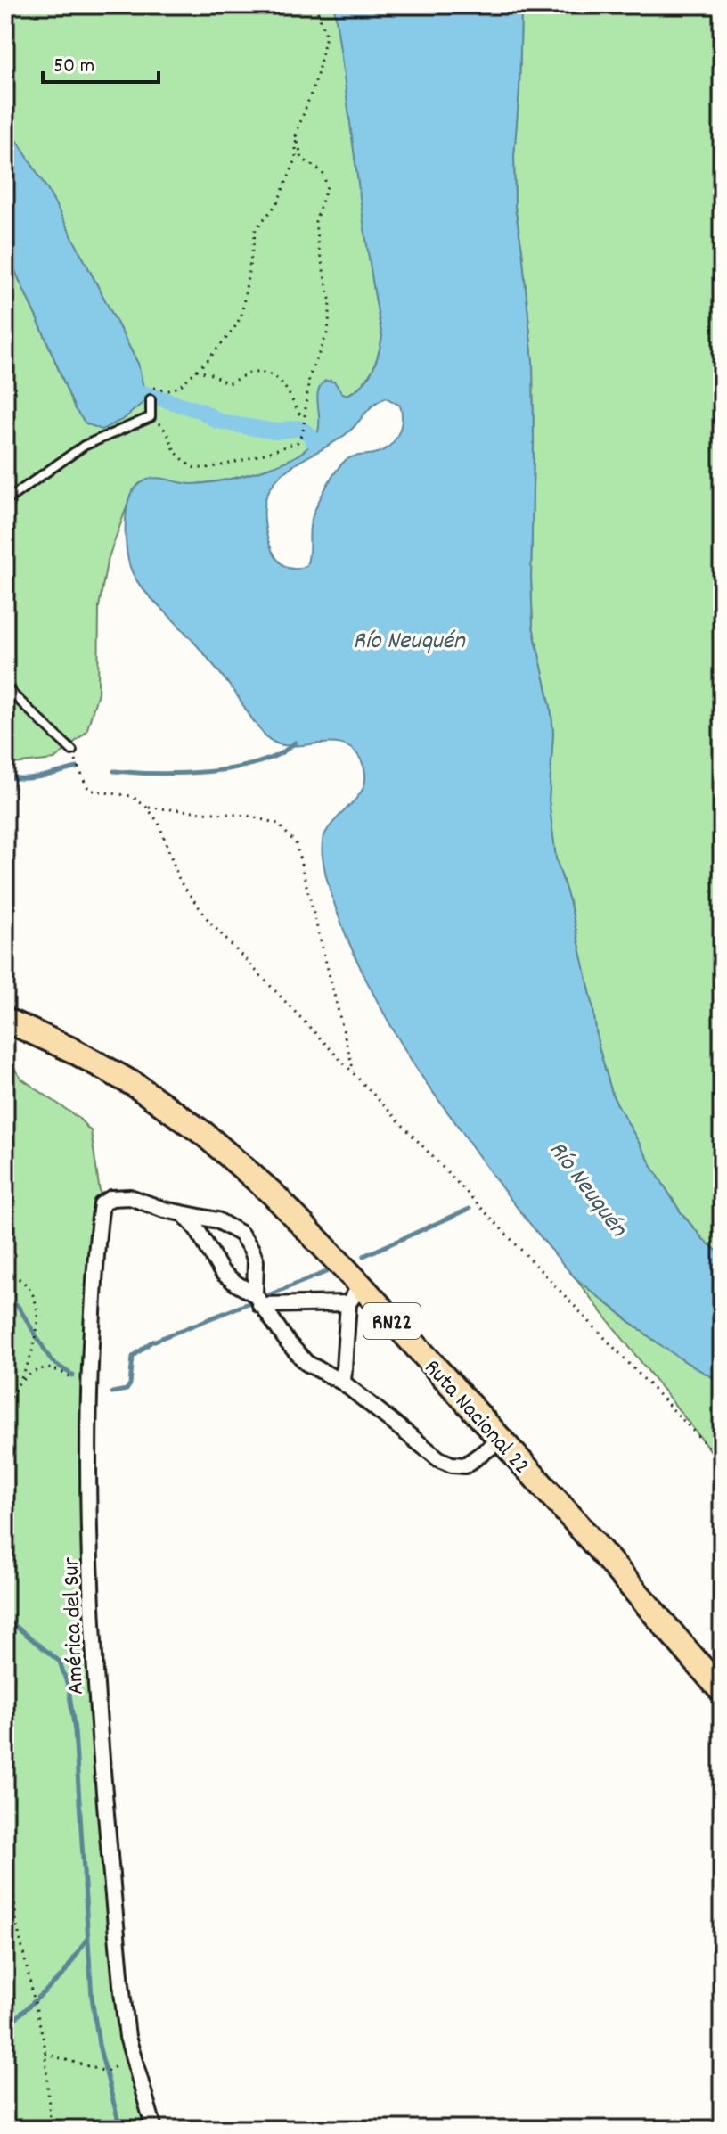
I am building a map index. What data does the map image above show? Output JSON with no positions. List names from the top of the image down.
{
  "streets": {
    "highway": ["RN22", "Ruta Nacional 22"],
    "street": ["América del Sur"]
  },
  "water": ["Río Neuquén"],
  "scale_bar": "50 m"
}
